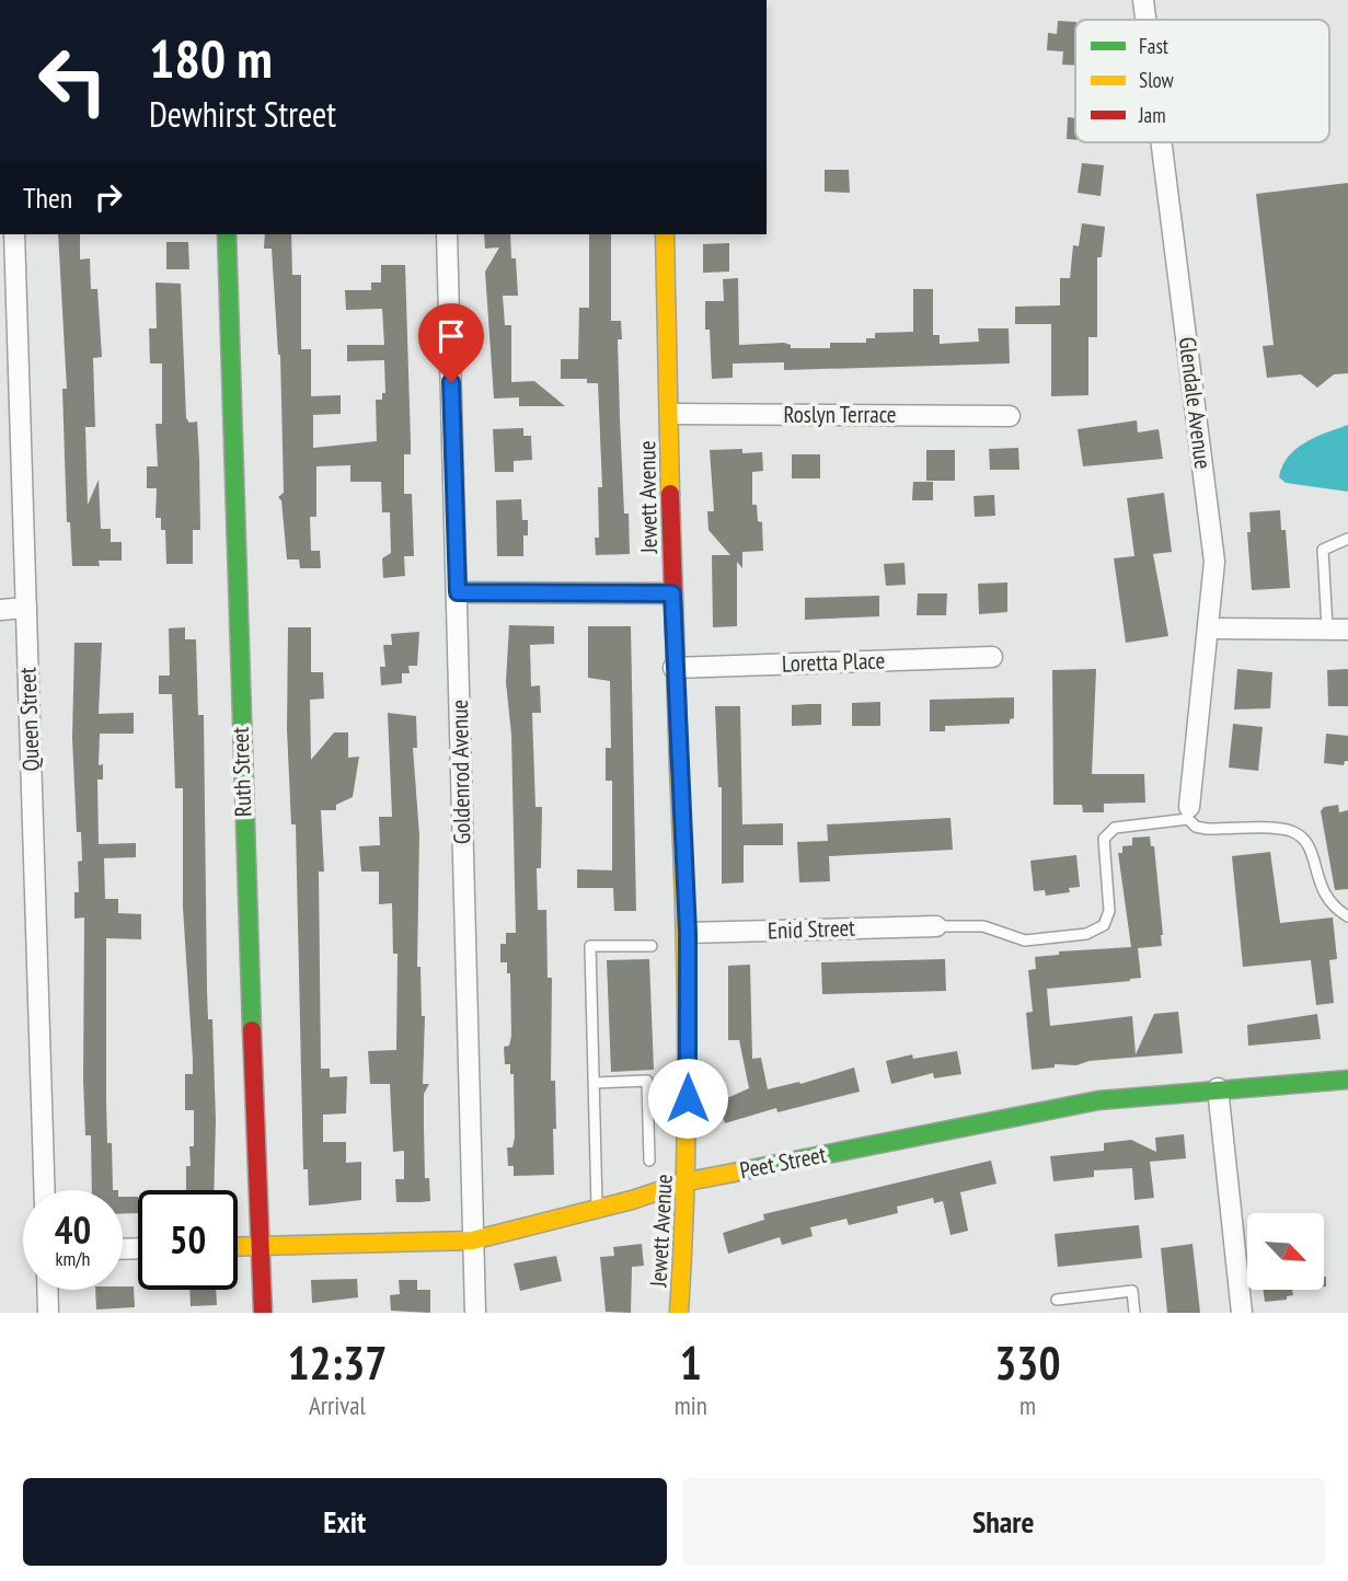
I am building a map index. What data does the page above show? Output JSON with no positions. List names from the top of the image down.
{
  "streets": {
    "street": [
      "Glendale Avenue",
      "Roslyn Terrace",
      "Jewett Avenue",
      "Loretta Place",
      "Queen Street",
      "Ruth Street",
      "Goldenrod Avenue",
      "Enid Street",
      "Peet Street"
    ]
  },
  "crossings": [
    ["Roslyn Terrace", "Jewett Avenue"],
    ["Jewett Avenue", "Loretta Place"],
    ["Jewett Avenue", "Enid Street"],
    ["Jewett Avenue", "Peet Street"],
    ["Ruth Street", "Peet Street"],
    ["Goldenrod Avenue", "Peet Street"]
  ],
  "legend": ["Fast", "Slow", "Jam"],
  "north": "bottom right",
  "page": {
    "turn": ["180 m", "Dewhirst Street"],
    "then": "Then",
    "speed": "40 km/h",
    "limit": "50",
    "eta": [
      "12:37",
      "Arrival",
      "1",
      "min",
      "330",
      "m"
    ],
    "buttons": ["Exit", "Share"]
  }
}
